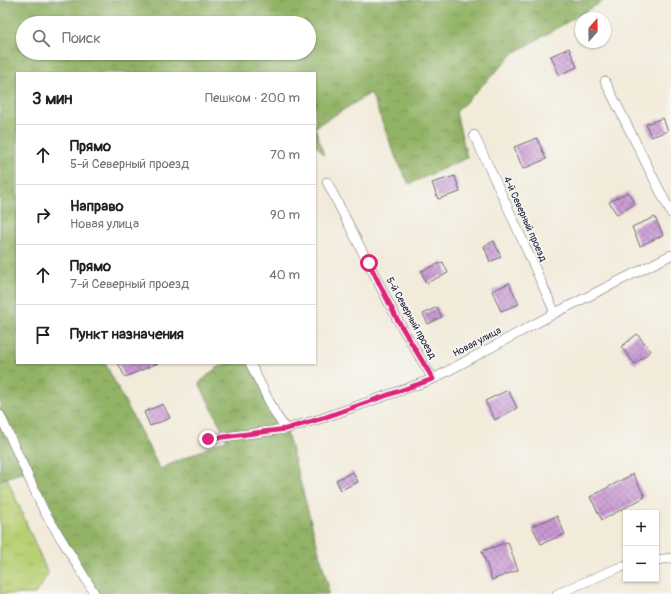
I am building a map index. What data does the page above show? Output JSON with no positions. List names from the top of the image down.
{
  "streets": {
    "street": ["4-й Северный проезд", "5-й Северный проезд", "Новая улица"]
  },
  "crossings": [
    ["4-й Северный проезд", "Новая улица"],
    ["5-й Северный проезд", "Новая улица"]
  ],
  "north": "top",
  "page": {
    "search": "Поиск",
    "heading": ["3 мин", "Пешком · 200 m"],
    "list": [
      ["Прямо", "5-й Северный проезд", "70 m"],
      ["Направо", "Новая улица", "90 m"],
      ["Прямо", "7-й Северный проезд", "40 m"],
      "Пункт назначения"
    ],
    "map_buttons": ["+", "−"]
  }
}
